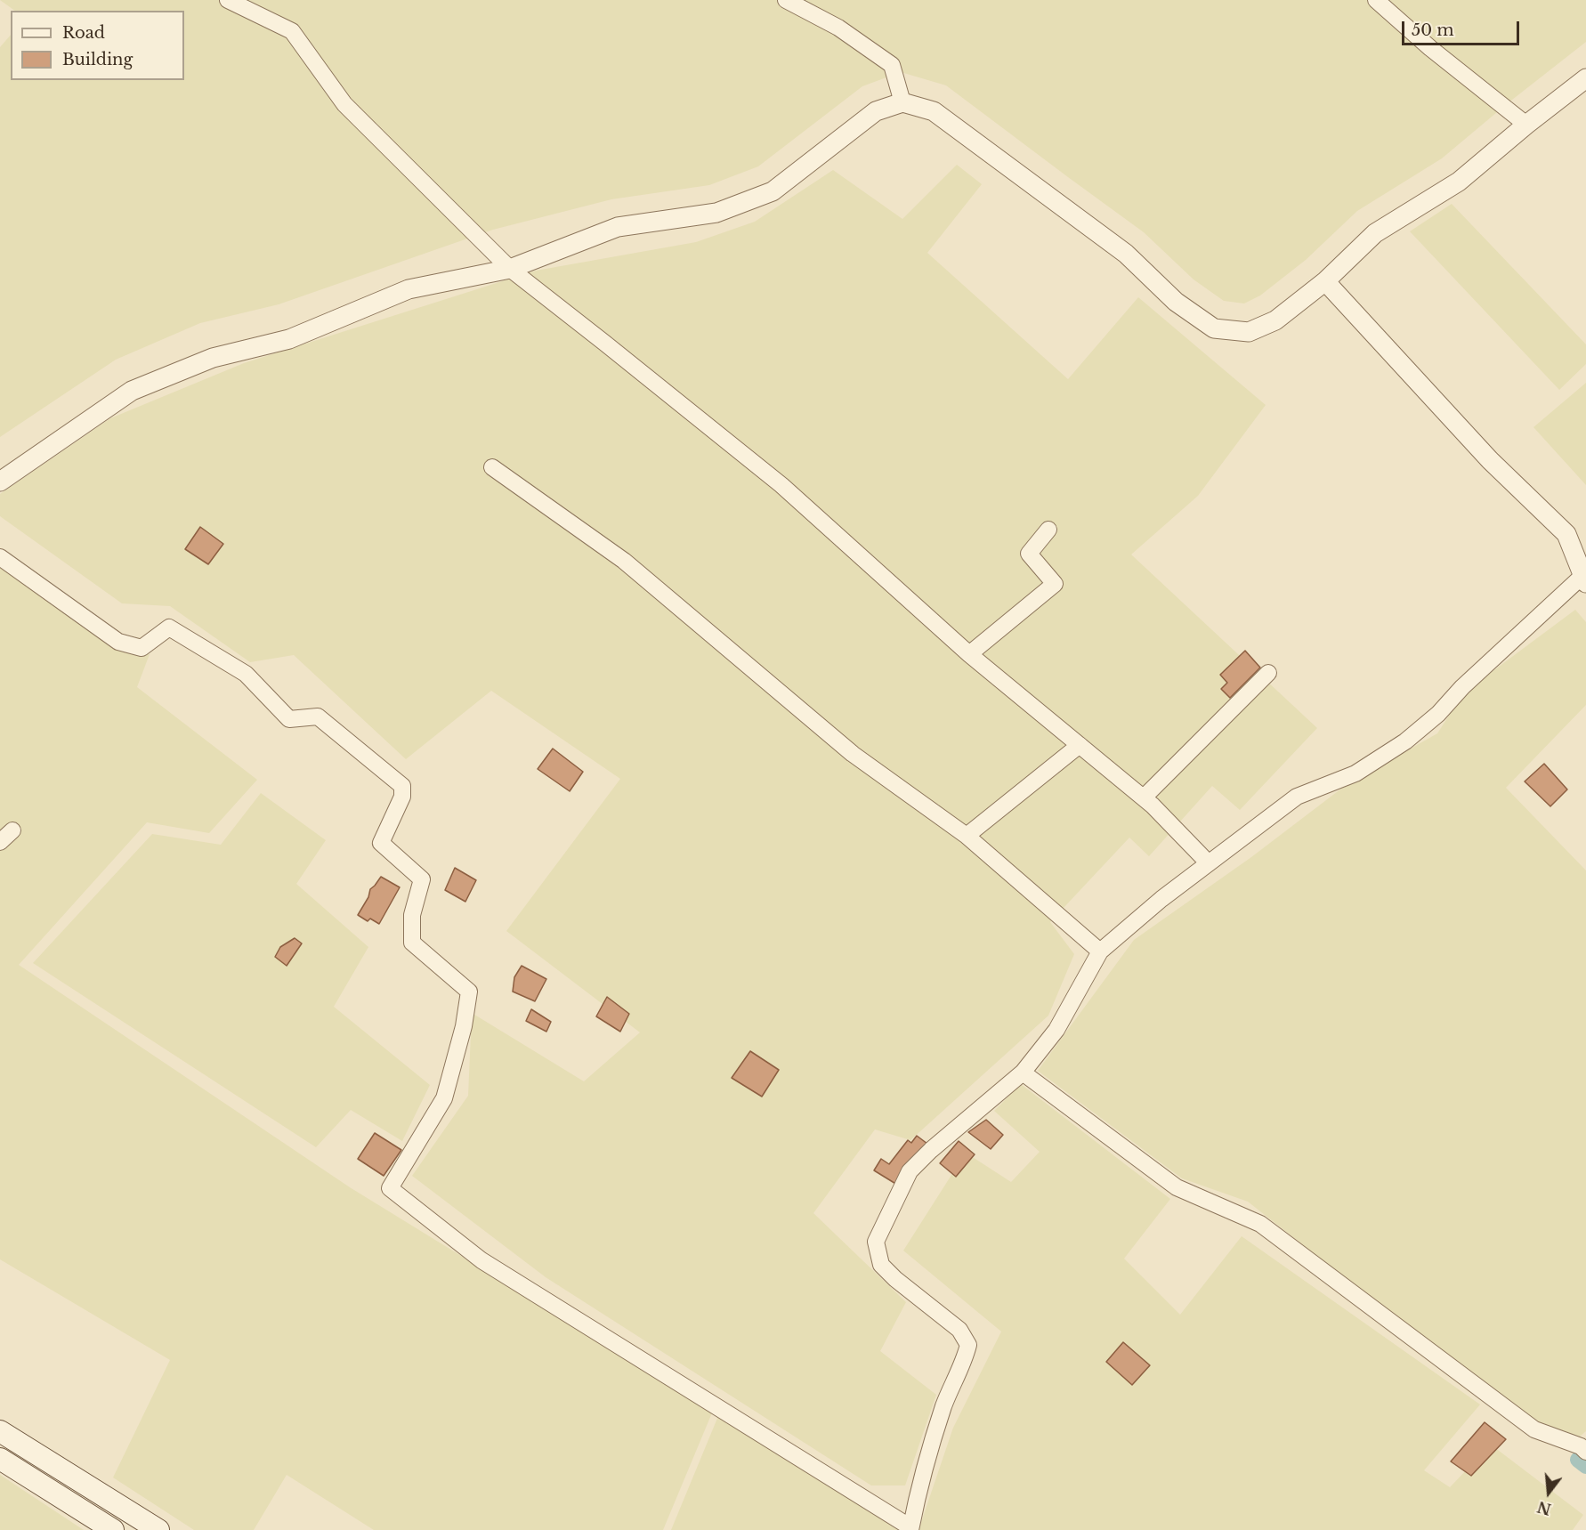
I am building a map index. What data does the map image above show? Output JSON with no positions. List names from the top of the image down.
{
  "legend": ["Road", "Building"],
  "scale_bar": "50 m",
  "north": "bottom"
}
